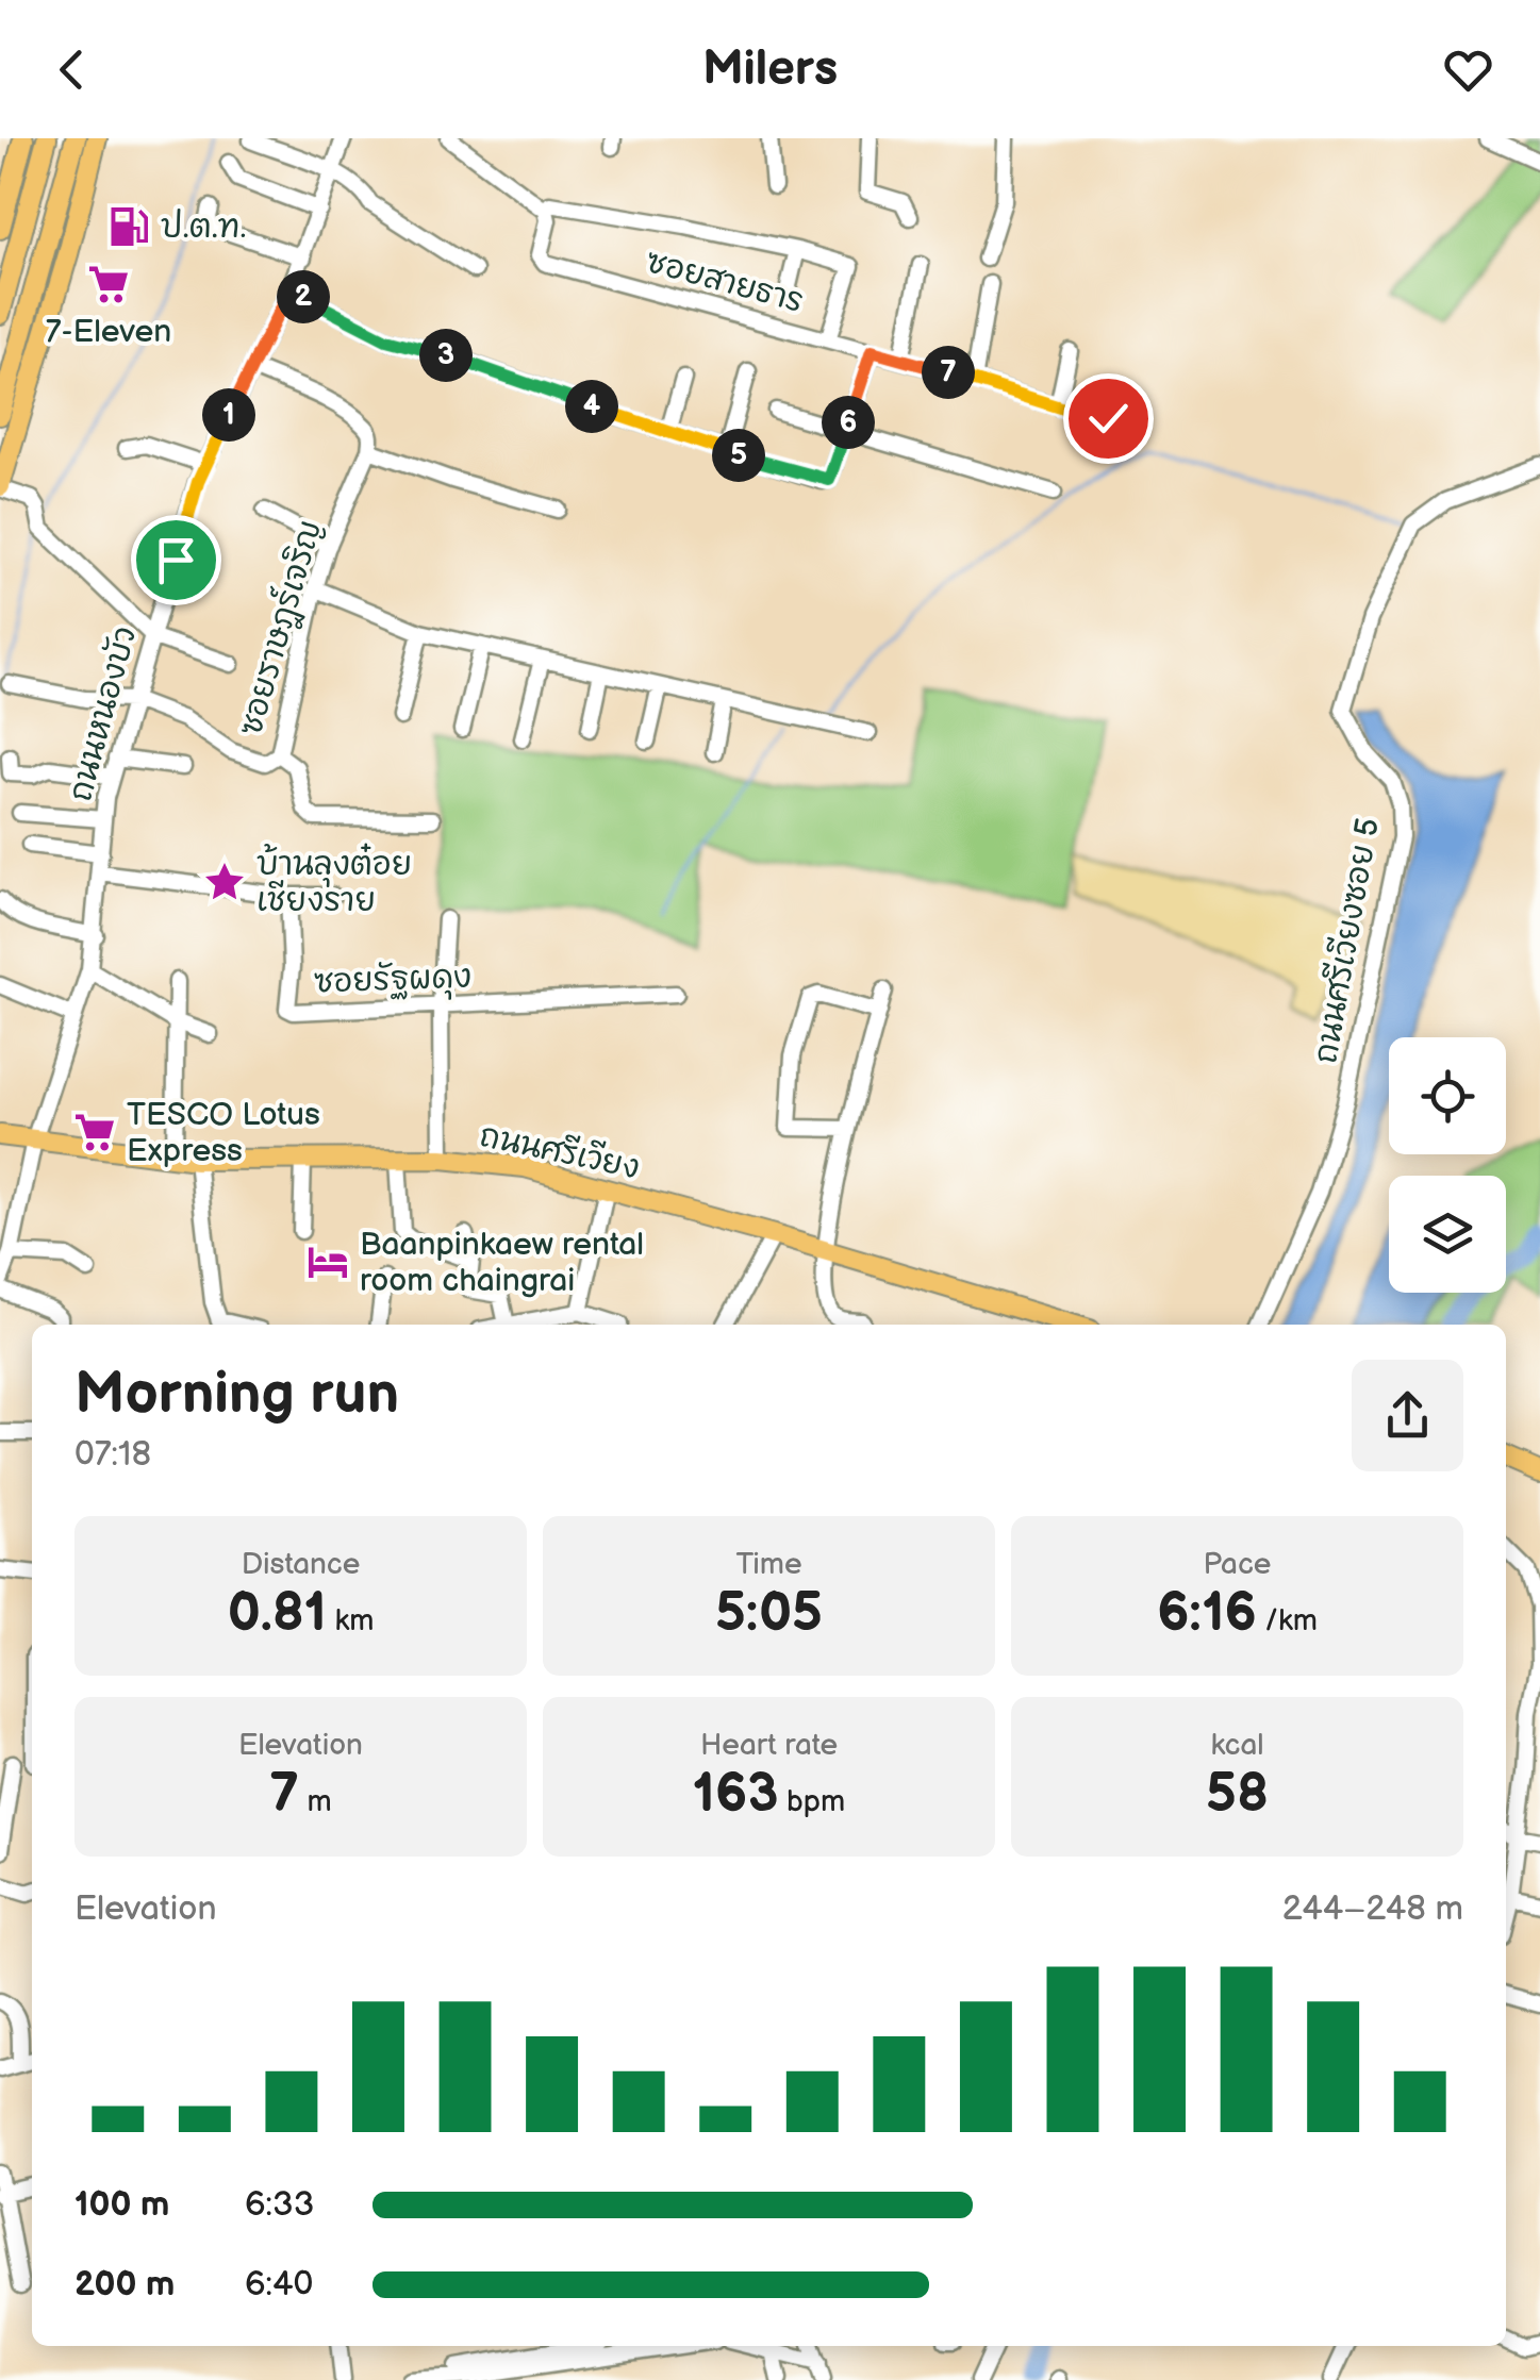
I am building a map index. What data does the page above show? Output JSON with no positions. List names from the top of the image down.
{
  "streets": {
    "main road": ["ถนนศรีเวียง"],
    "street": [
      "ซอยสายธาร",
      "ซอยราษฎร์เจริญ",
      "ถนนหนองบัว",
      "ถนนศรีเวียงซอย 5",
      "ซอยรัฐผดุง"
    ]
  },
  "crossings": [
    ["ซอยราษฎร์เจริญ", "ถนนหนองบัว"],
    ["ถนนหนองบัว", "ถนนศรีเวียง"]
  ],
  "places": {
    "fuel station": ["ป.ต.ท."],
    "supermarket": ["7-Eleven", "TESCO Lotus Express"],
    "place": ["บ้านลุงต๋อย เชียงราย"],
    "hotel": ["Baanpinkaew rental room chaingrai"]
  },
  "page": {
    "header": "Milers",
    "pins": [
      "2",
      "3",
      "7",
      "4",
      "1",
      "6",
      "5"
    ],
    "heading": ["Morning run", "07:18"],
    "stats": [
      ["Distance", "0.81 km"],
      ["Time", "5:05"],
      ["Pace", "6:16 /km"],
      ["Elevation", "7 m"],
      ["Heart rate", "163 bpm"],
      ["kcal", "58"]
    ],
    "chart": ["Elevation", "244–248 m"],
    "list": [
      {
        "name": "100 m",
        "note": "6:33"
      },
      {
        "name": "200 m",
        "note": "6:40"
      }
    ]
  }
}
